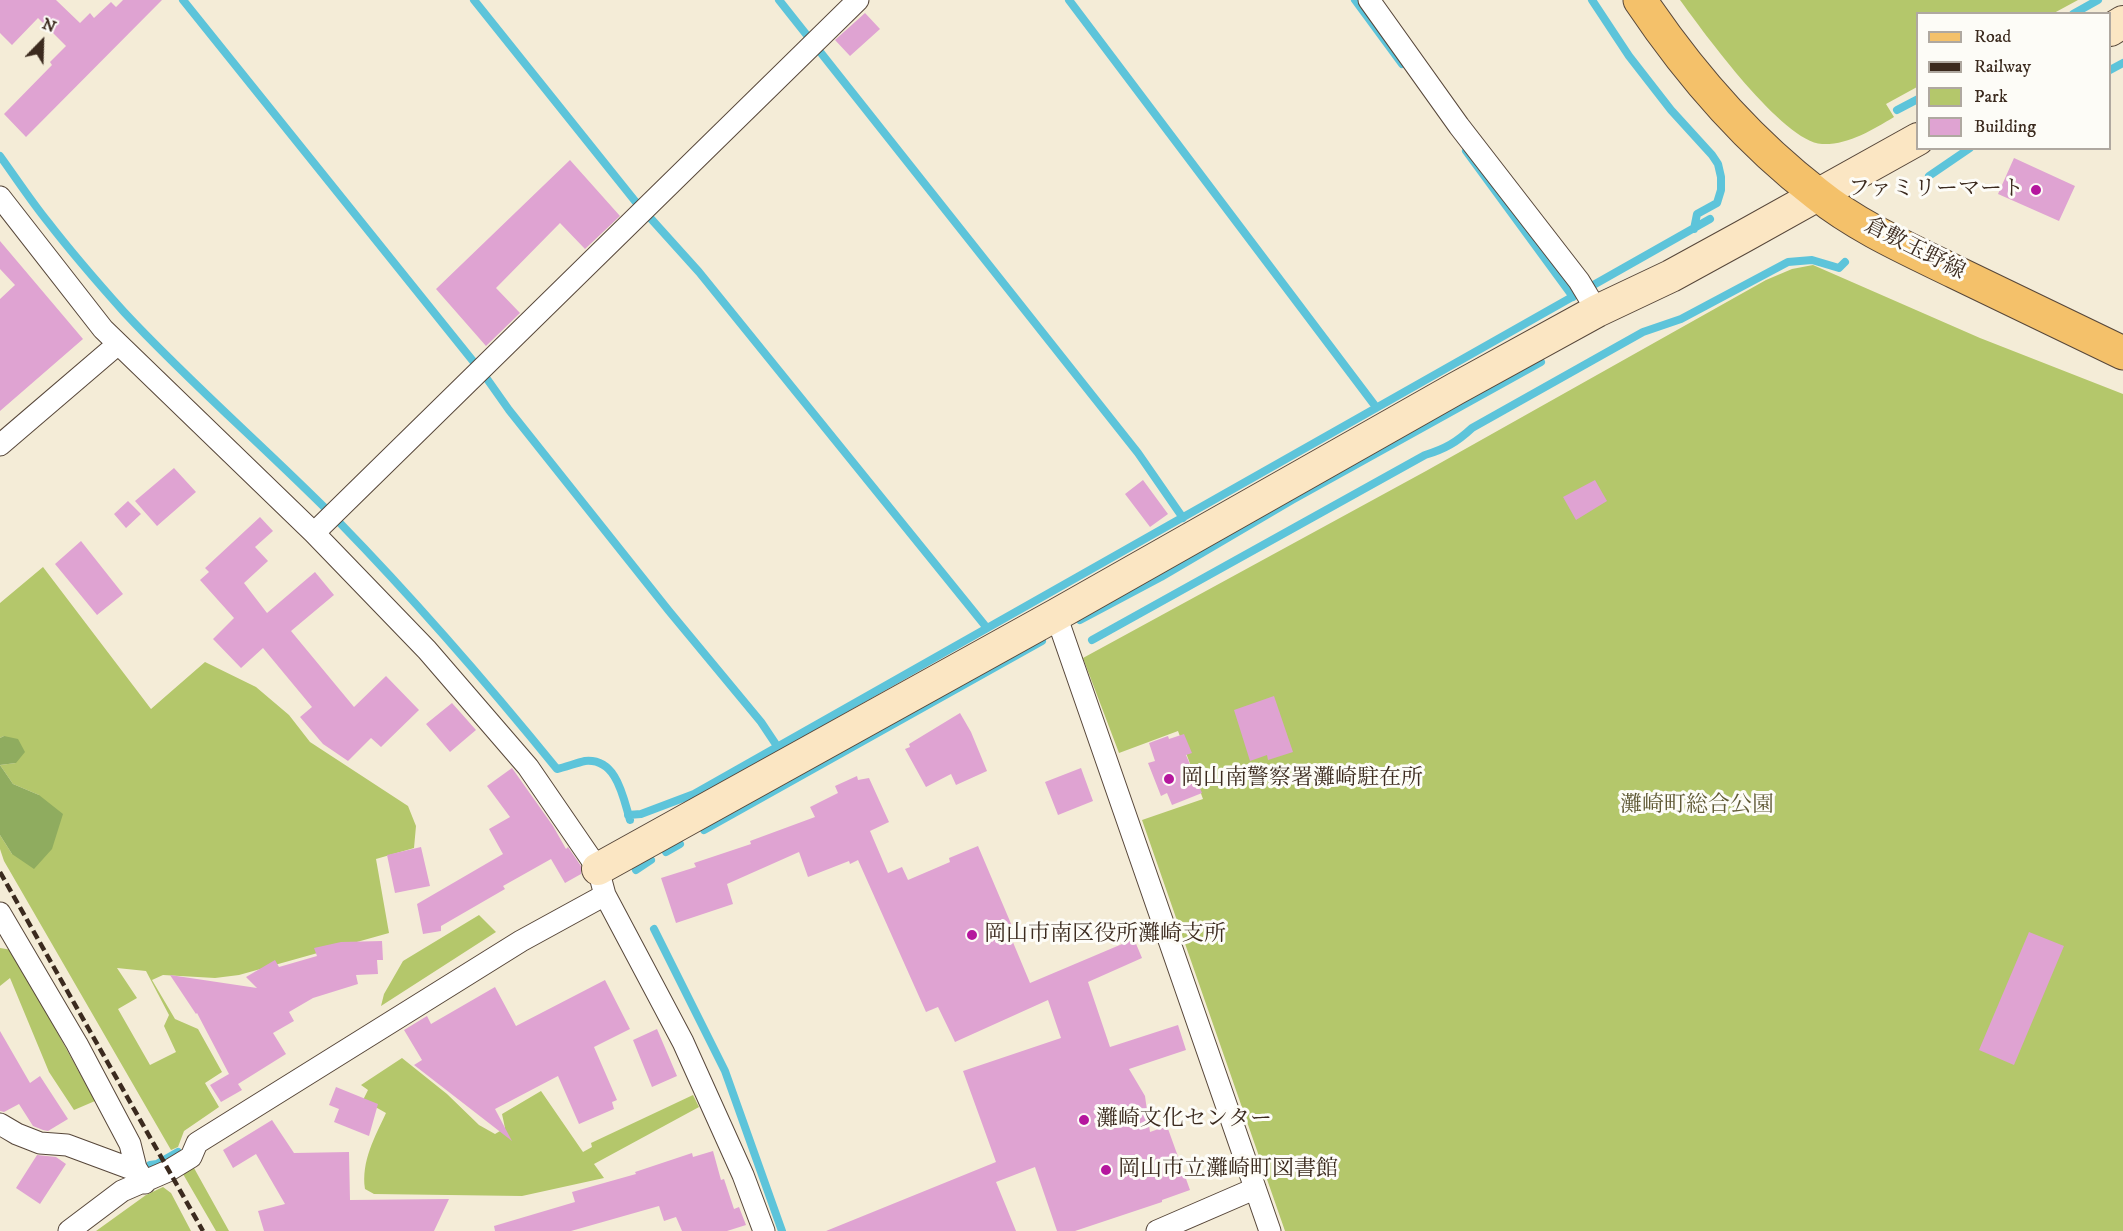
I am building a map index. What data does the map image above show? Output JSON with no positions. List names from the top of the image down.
{
  "streets": {
    "main road": ["倉敷玉野線"]
  },
  "parks": ["灘崎町総合公園"],
  "places": [
    "ファミリーマート",
    "岡山南警察署灘崎駐在所",
    "岡山市南区役所灘崎支所",
    "灘崎文化センター",
    "岡山市立灘崎町図書館"
  ],
  "legend": [
    "Road",
    "Railway",
    "Park",
    "Building"
  ],
  "north": "top right"
}
